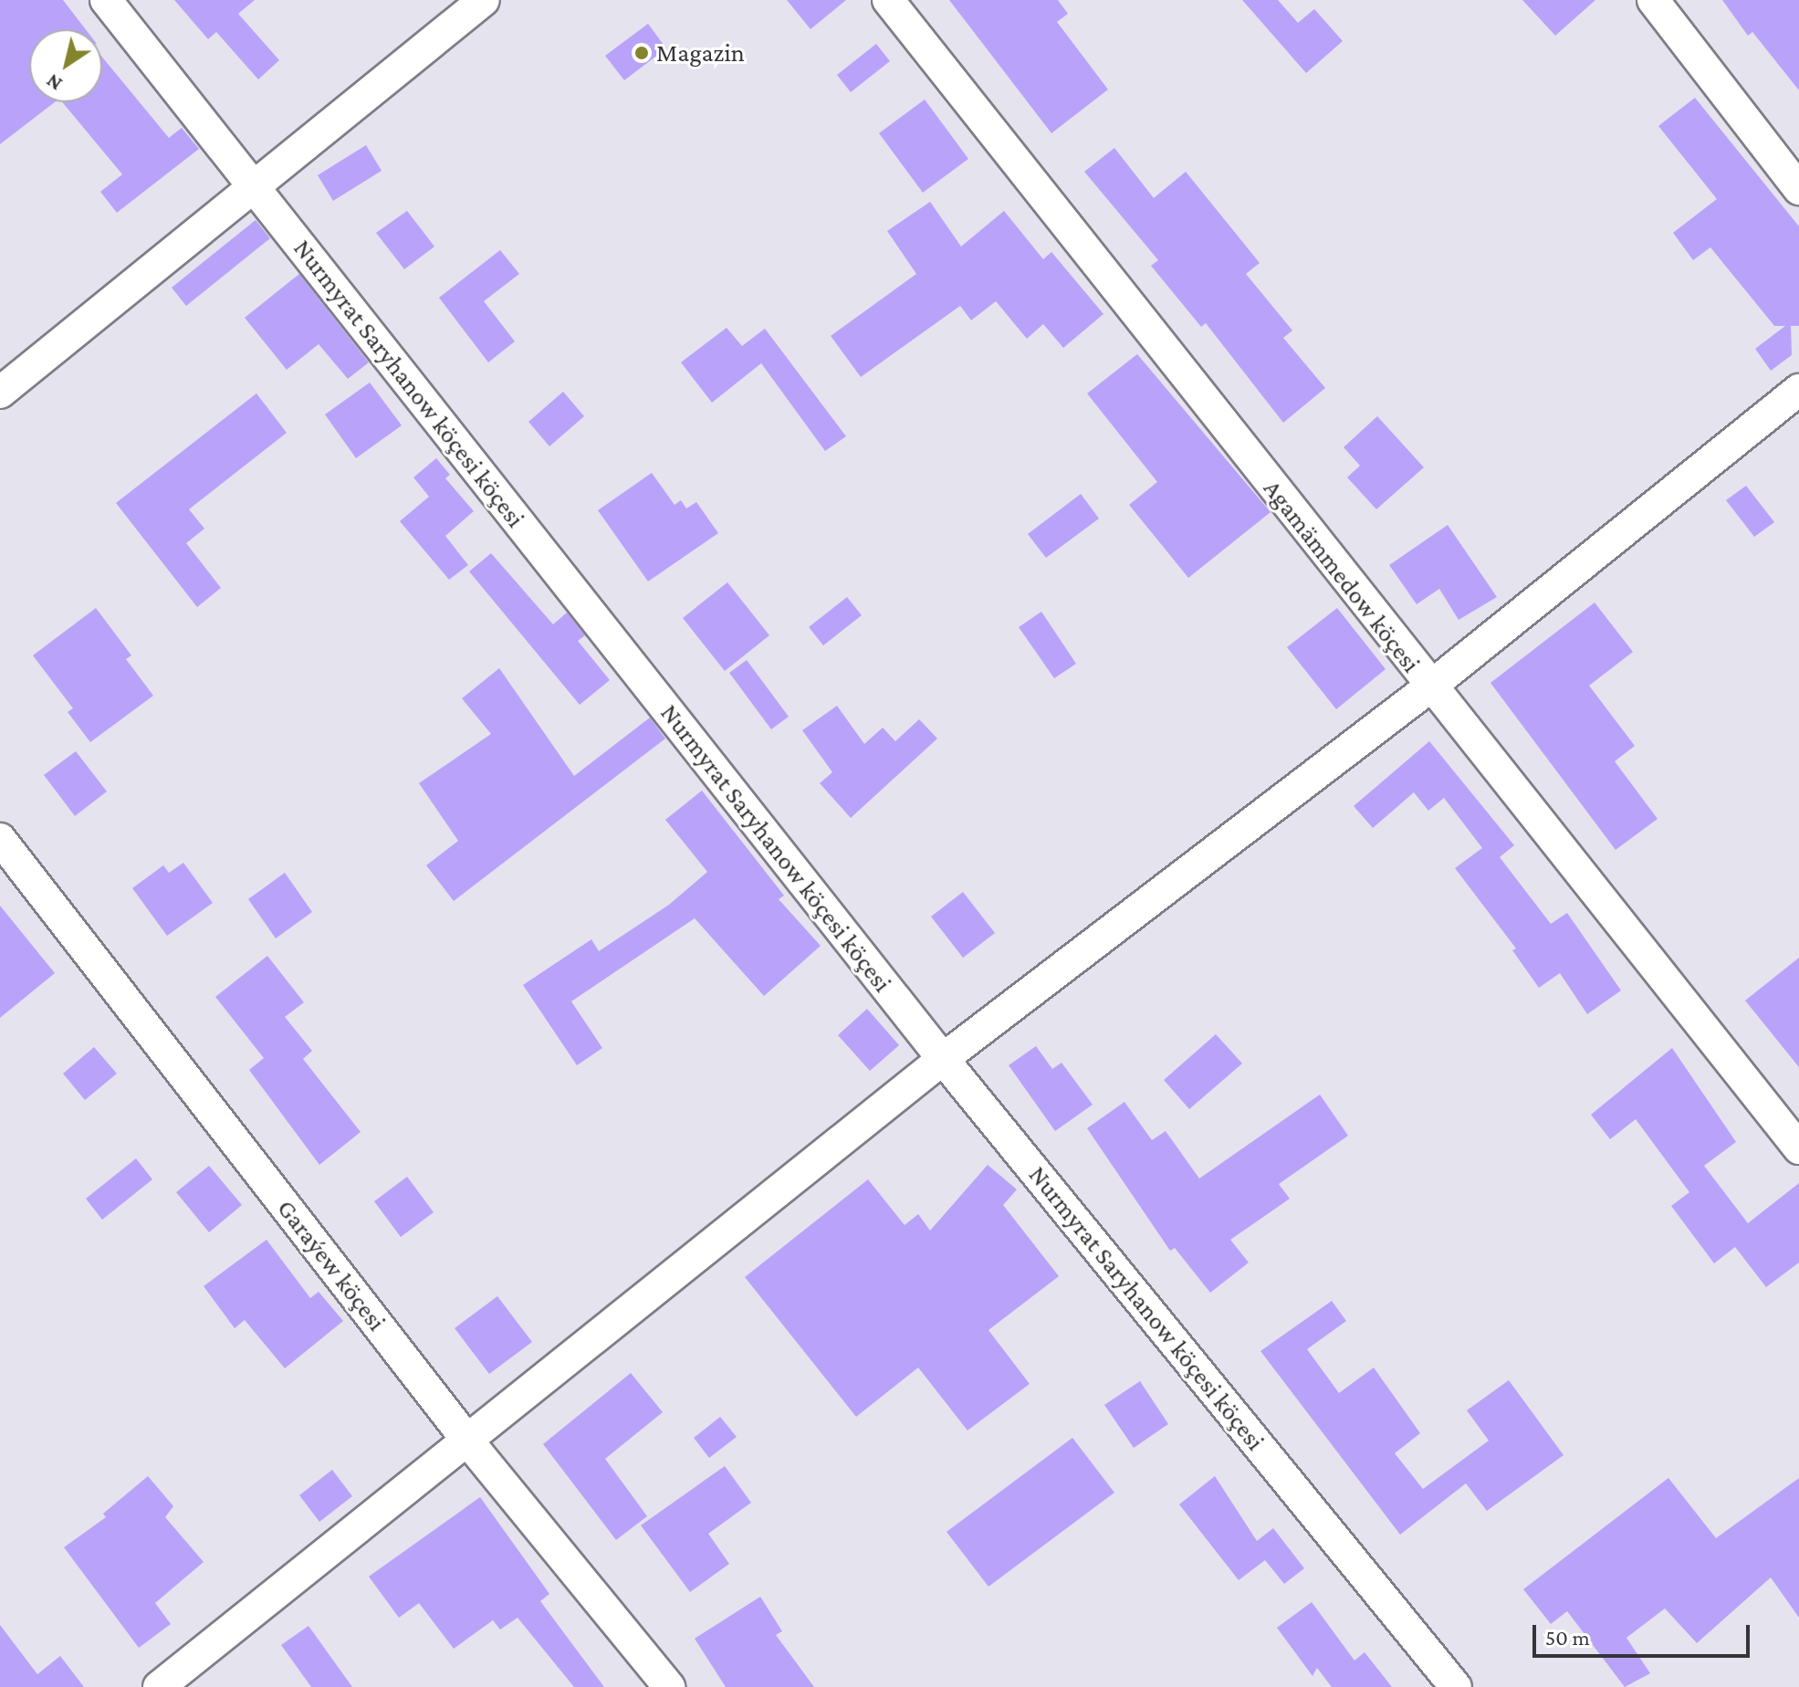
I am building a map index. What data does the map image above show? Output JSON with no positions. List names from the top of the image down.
{
  "streets": {
    "street": ["Nurmyrat Saryhanow köçesi köçesi", "Agamämmedow köçesi", "Garaýew köçesi"]
  },
  "places": ["Magazin"],
  "scale_bar": "50 m",
  "north": "bottom left"
}
